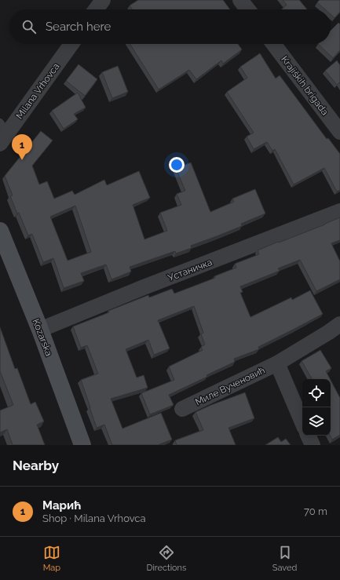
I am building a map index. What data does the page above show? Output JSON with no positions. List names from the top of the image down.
{
  "streets": {
    "street": [
      "Krajiških brigada",
      "Milana Vrhovca",
      "Устаничка",
      "Kozarska",
      "Миле Вученовић"
    ]
  },
  "crossings": [
    ["Устаничка", "Kozarska"]
  ],
  "page": {
    "search": "Search here",
    "pins": "1",
    "heading": "Nearby",
    "list": [
      {
        "mark": "1",
        "name": "Марић",
        "note": "Shop · Milana Vrhovca",
        "value": "70 m"
      }
    ],
    "nav": ["Map", "Directions", "Saved"]
  }
}
